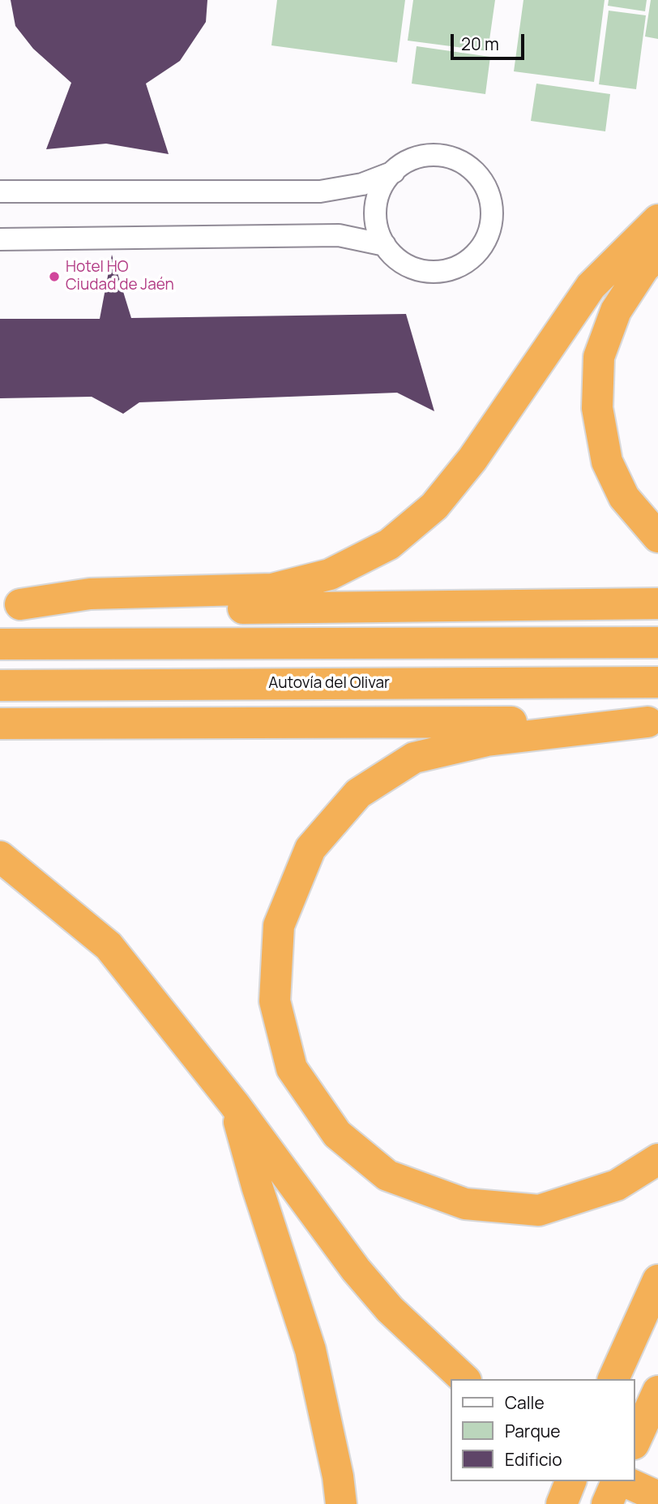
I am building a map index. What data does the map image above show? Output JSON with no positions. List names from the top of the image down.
{
  "streets": {
    "highway": ["Autovía del Olivar"]
  },
  "places": ["Hotel HO Ciudad de Jaén"],
  "legend": ["Calle", "Parque", "Edificio"],
  "scale_bar": "20 m"
}
